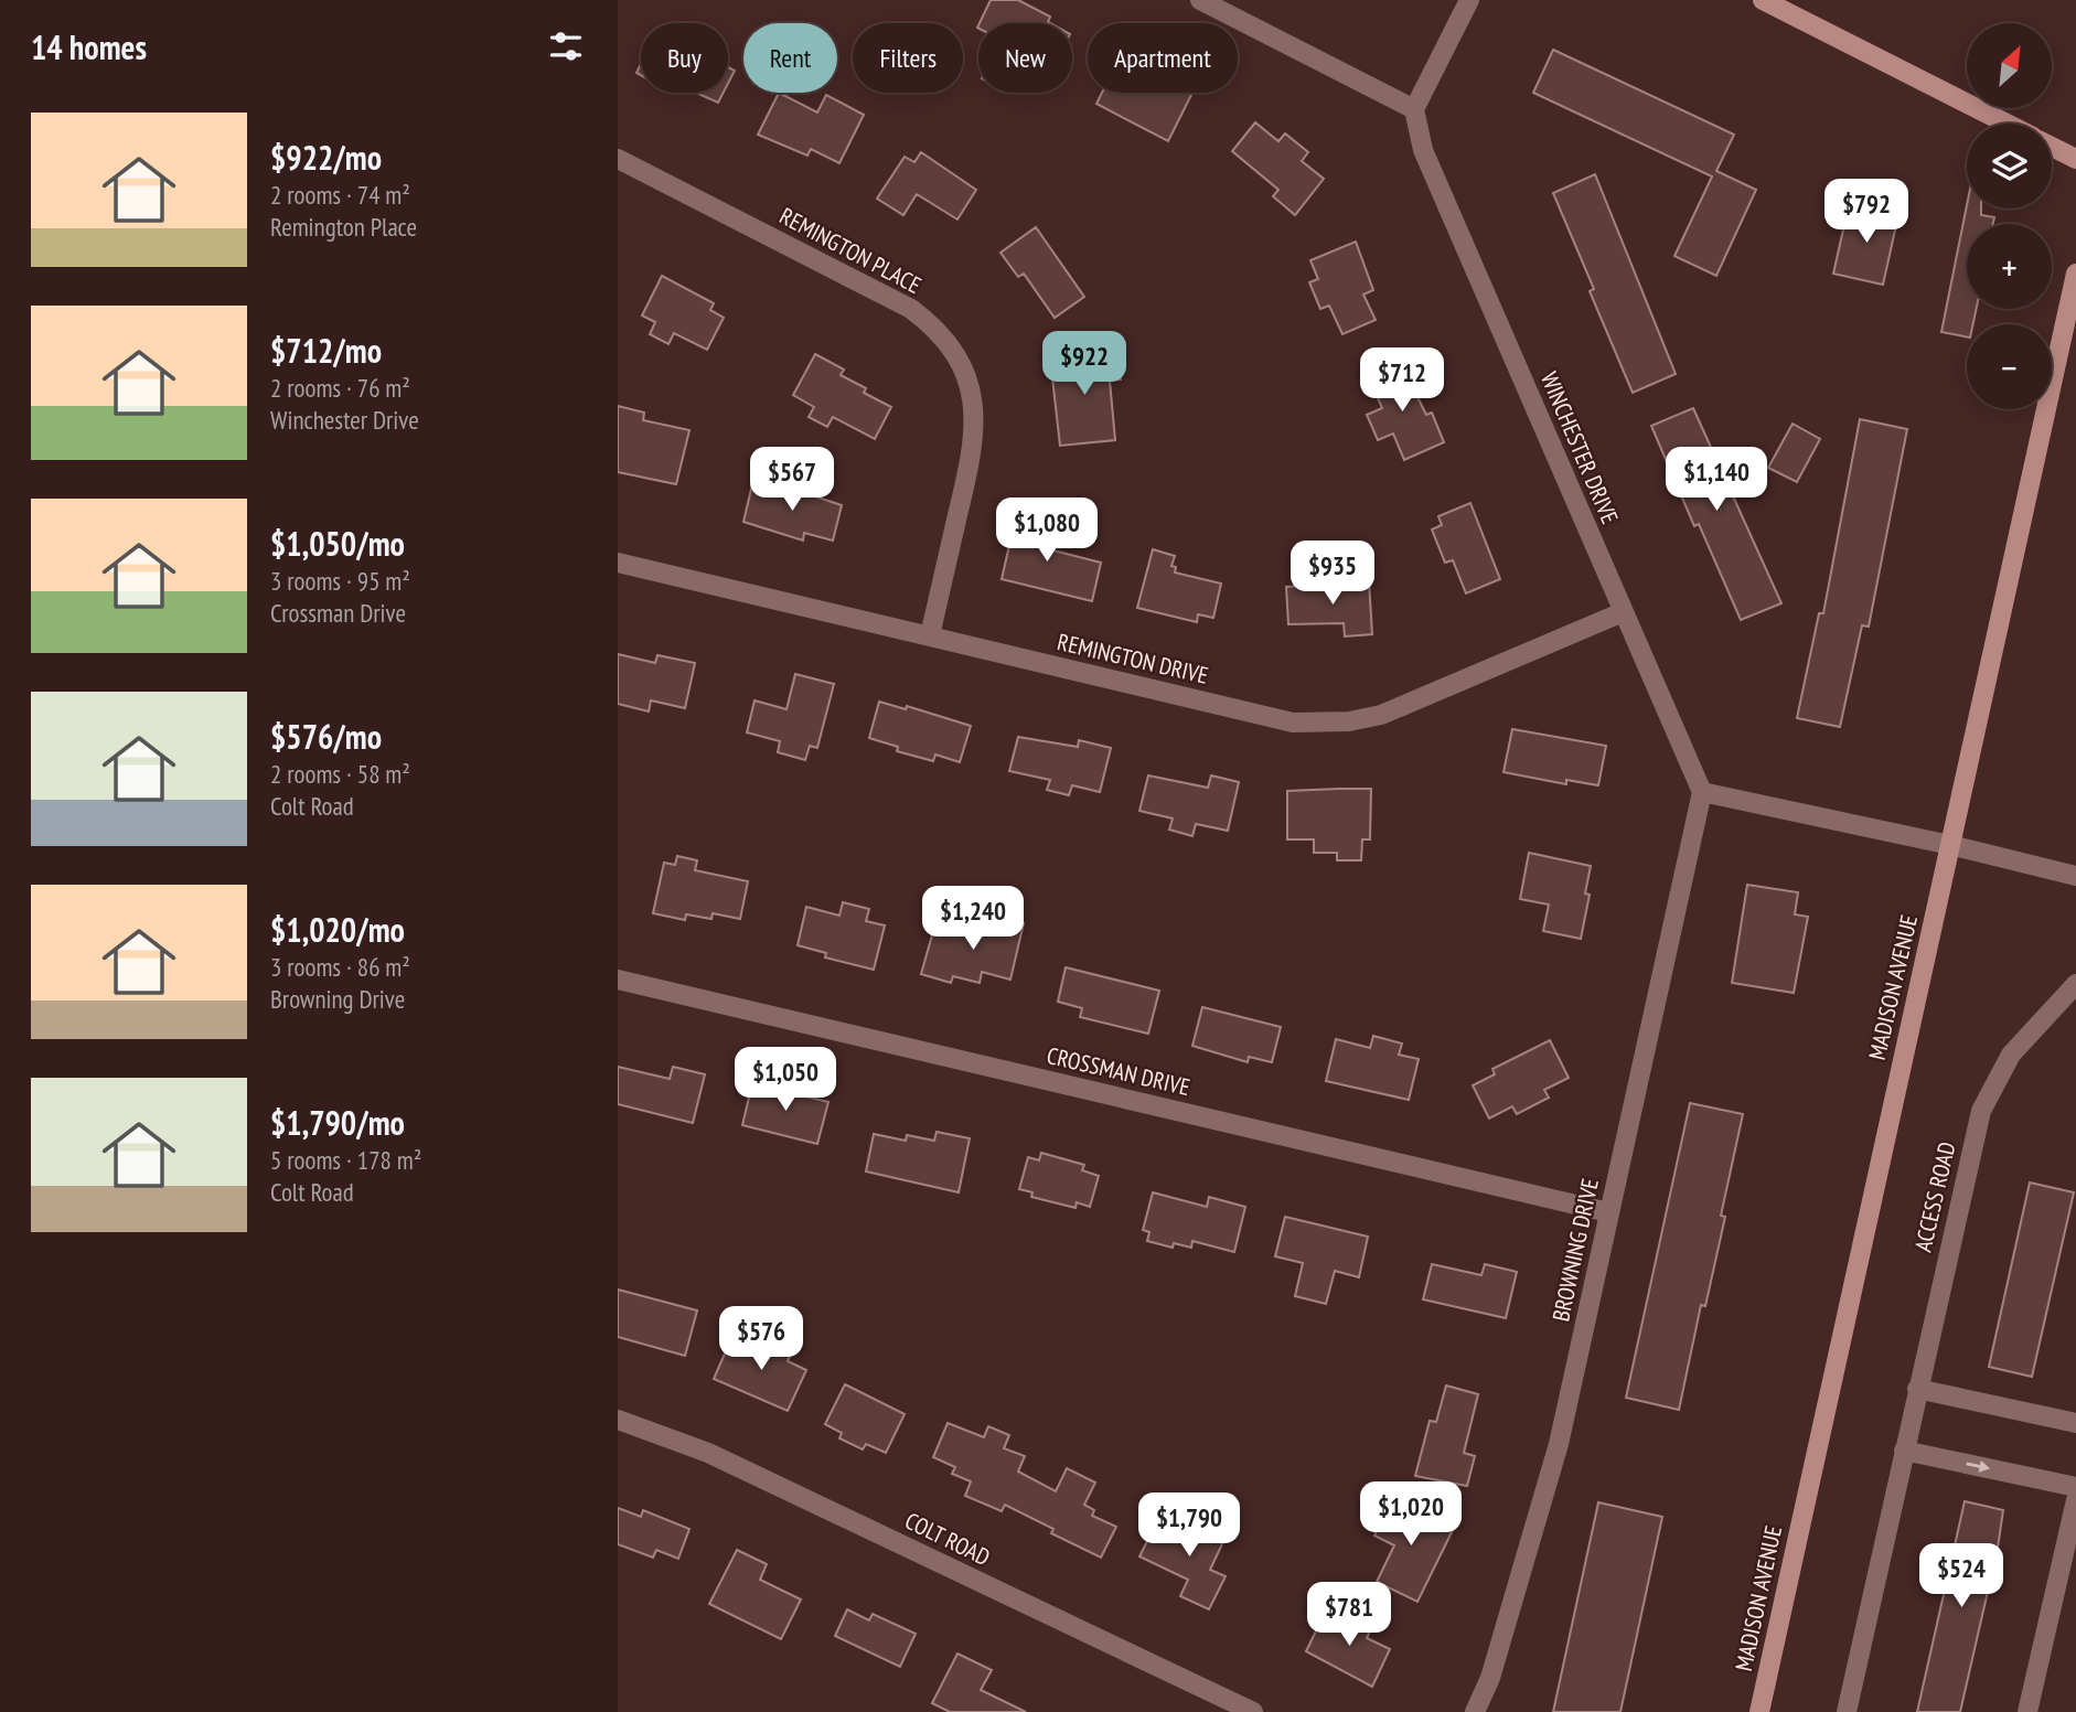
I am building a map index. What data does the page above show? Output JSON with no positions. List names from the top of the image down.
{
  "streets": {
    "main road": ["MADISON AVENUE"],
    "street": [
      "REMINGTON PLACE",
      "WINCHESTER DRIVE",
      "REMINGTON DRIVE",
      "CROSSMAN DRIVE",
      "ACCESS ROAD",
      "BROWNING DRIVE",
      "COLT ROAD"
    ]
  },
  "crossings": [
    ["REMINGTON PLACE", "REMINGTON DRIVE"],
    ["WINCHESTER DRIVE", "REMINGTON DRIVE"],
    ["WINCHESTER DRIVE", "BROWNING DRIVE"],
    ["CROSSMAN DRIVE", "BROWNING DRIVE"]
  ],
  "north": "top right",
  "page": {
    "heading": "14 homes",
    "map_buttons": ["+", "−"],
    "chip": [
      "Buy",
      "Rent",
      "Filters",
      "New",
      "Apartment"
    ],
    "list": [
      {
        "name": "$922/mo",
        "note": "2 rooms · 74 m² · Remington Place"
      },
      {
        "name": "$712/mo",
        "note": "2 rooms · 76 m² · Winchester Drive"
      },
      {
        "name": "$1,050/mo",
        "note": "3 rooms · 95 m² · Crossman Drive"
      },
      {
        "name": "$576/mo",
        "note": "2 rooms · 58 m² · Colt Road"
      },
      {
        "name": "$1,020/mo",
        "note": "3 rooms · 86 m² · Browning Drive"
      },
      {
        "name": "$1,790/mo",
        "note": "5 rooms · 178 m² · Colt Road"
      }
    ],
    "price": [
      "$792",
      "$922",
      "$712",
      "$567",
      "$1,140",
      "$1,080",
      "$935",
      "$1,240",
      "$1,050",
      "$576",
      "$1,020",
      "$1,790",
      "$524",
      "$781"
    ]
  }
}
